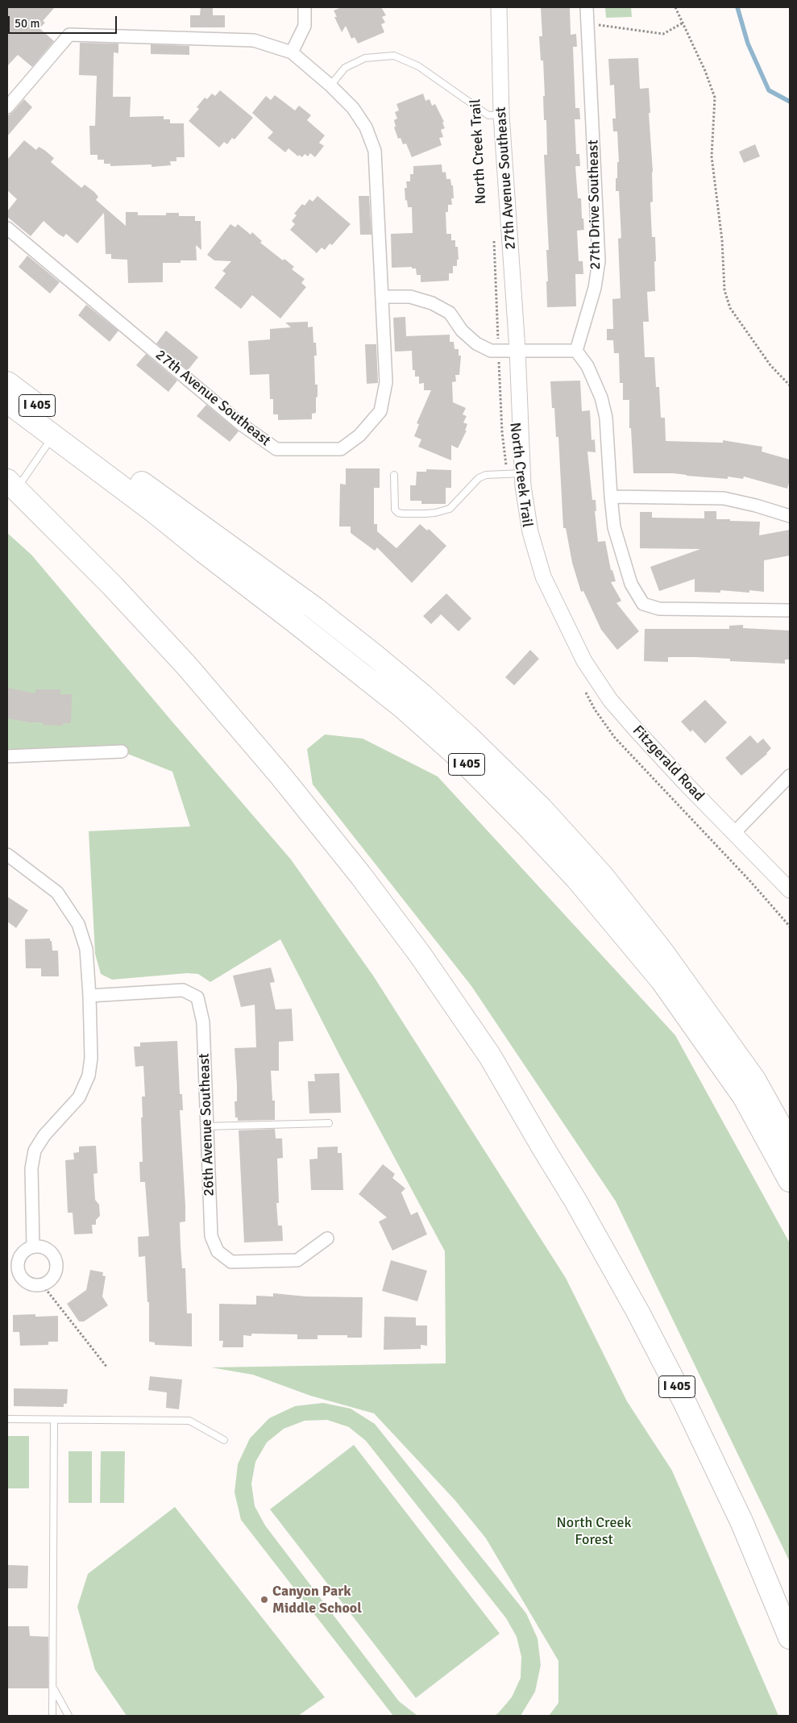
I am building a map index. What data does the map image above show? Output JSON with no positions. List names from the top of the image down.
{
  "streets": {
    "highway": ["I 405"],
    "street": [
      "27th Avenue Southeast",
      "27th Drive Southeast",
      "Fitzgerald Road",
      "26th Avenue Southeast"
    ],
    "path": ["North Creek Trail"]
  },
  "crossings": [
    ["27th Avenue Southeast", "Fitzgerald Road"]
  ],
  "parks": ["North Creek Forest"],
  "places": ["Canyon Park Middle School"],
  "scale_bar": "50 m"
}
